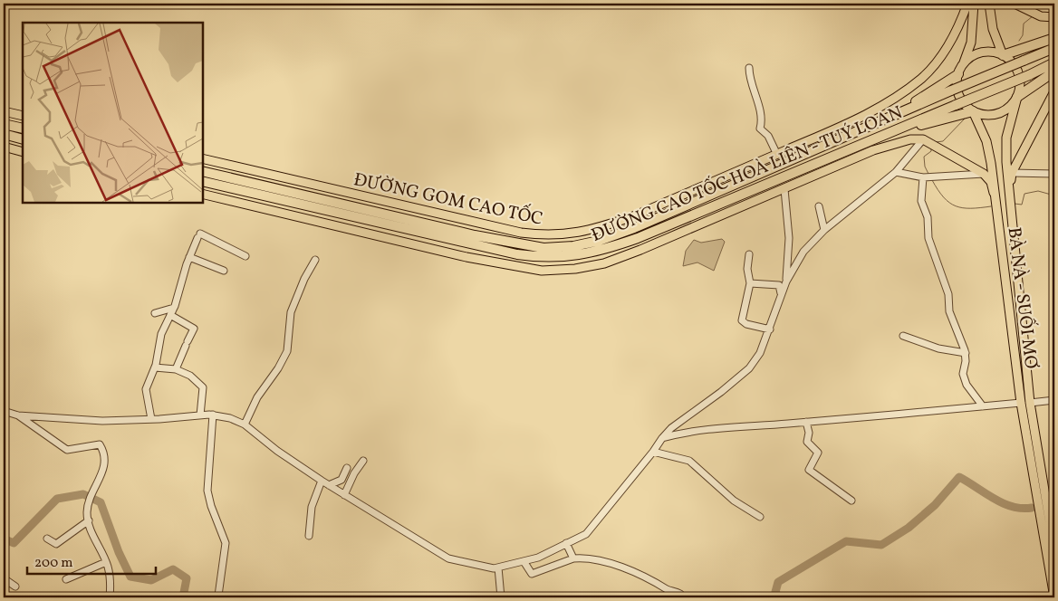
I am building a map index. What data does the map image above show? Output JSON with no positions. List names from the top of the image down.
{
  "streets": {
    "highway": ["ĐƯỜNG CAO TỐC HOÀ LIÊN - TUÝ LOAN"],
    "main road": ["ĐƯỜNG GOM CAO TỐC", "BÀ NÀ - SUỐI MƠ"]
  },
  "scale_bar": "200 m"
}
